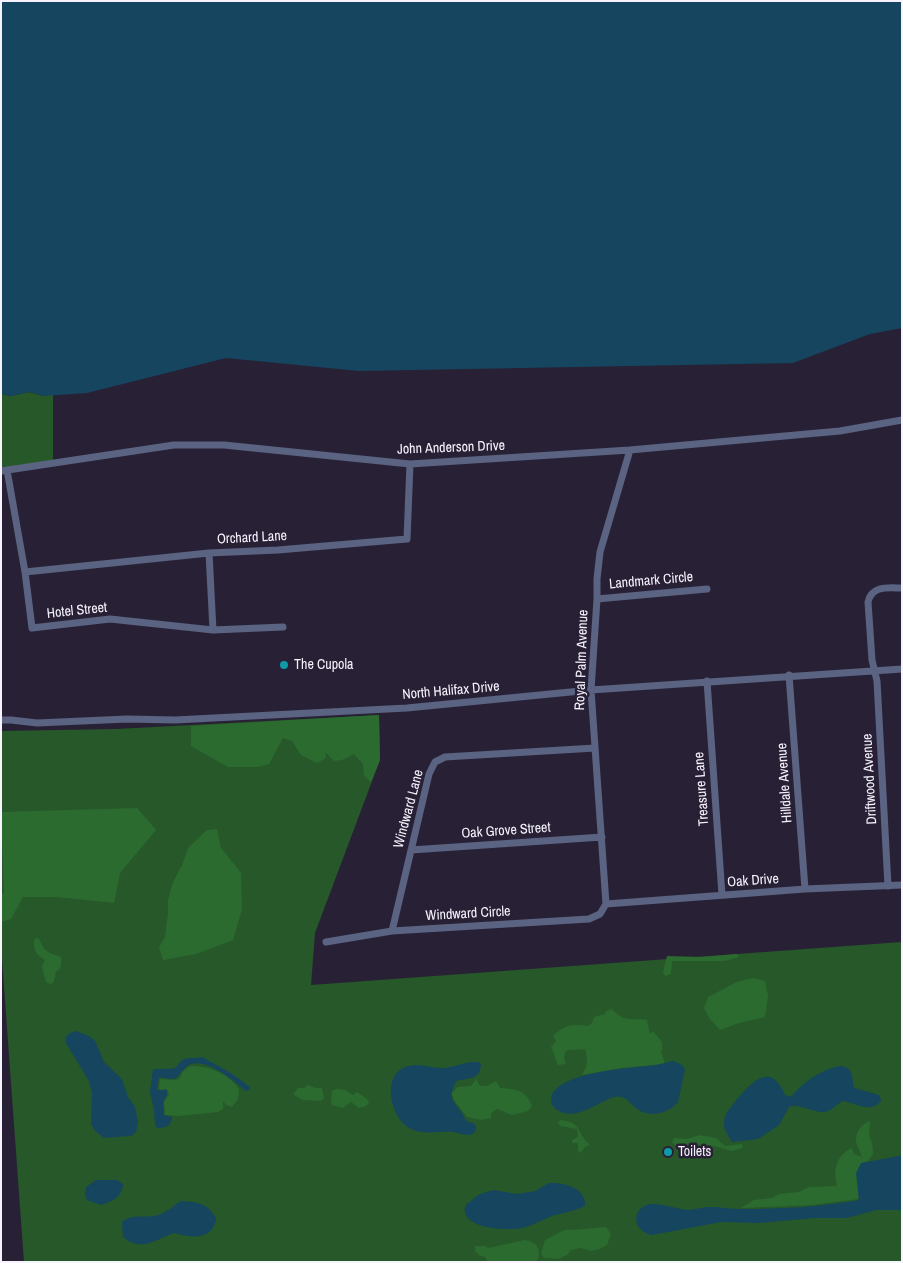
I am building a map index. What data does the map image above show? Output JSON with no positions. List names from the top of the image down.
{
  "streets": {
    "street": [
      "John Anderson Drive",
      "Orchard Lane",
      "Landmark Circle",
      "Hotel Street",
      "Royal Palm Avenue",
      "North Halifax Drive",
      "Driftwood Avenue",
      "Hilldale Avenue",
      "Treasure Lane",
      "Windward Lane",
      "Oak Grove Street",
      "Oak Drive",
      "Windward Circle"
    ]
  },
  "crossings": [
    ["John Anderson Drive", "Orchard Lane"],
    ["John Anderson Drive", "Hotel Street"],
    ["John Anderson Drive", "Royal Palm Avenue"],
    ["Orchard Lane", "Hotel Street"],
    ["Landmark Circle", "Royal Palm Avenue"],
    ["Royal Palm Avenue", "North Halifax Drive"],
    ["Royal Palm Avenue", "Windward Lane"],
    ["Royal Palm Avenue", "Oak Grove Street"],
    ["Royal Palm Avenue", "Oak Drive"],
    ["Royal Palm Avenue", "Windward Circle"],
    ["North Halifax Drive", "Driftwood Avenue"],
    ["North Halifax Drive", "Hilldale Avenue"],
    ["North Halifax Drive", "Treasure Lane"],
    ["Driftwood Avenue", "Oak Drive"],
    ["Hilldale Avenue", "Oak Drive"],
    ["Treasure Lane", "Oak Drive"],
    ["Windward Lane", "Oak Grove Street"],
    ["Windward Lane", "Windward Circle"],
    ["Oak Drive", "Windward Circle"]
  ],
  "places": ["The Cupola", "Toilets"]
}
